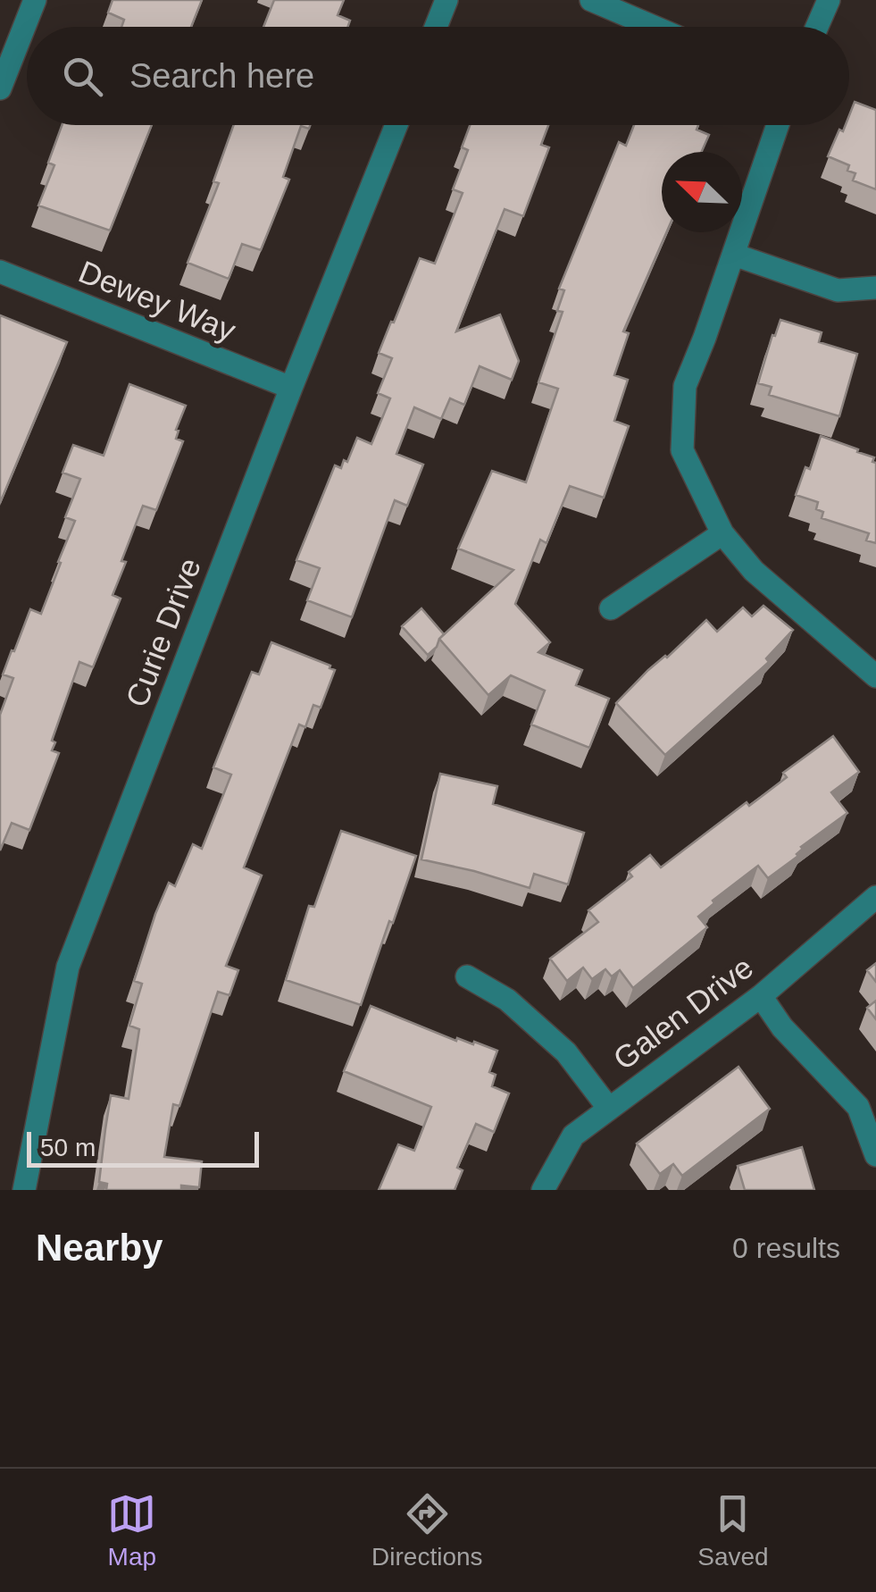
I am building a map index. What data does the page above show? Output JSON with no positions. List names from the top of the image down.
{
  "streets": {
    "street": ["Dewey Way", "Curie Drive", "Galen Drive"]
  },
  "crossings": [
    ["Dewey Way", "Curie Drive"]
  ],
  "scale_bar": "50 m",
  "north": "top left",
  "page": {
    "search": "Search here",
    "scale": "50 m",
    "heading": ["Nearby", "0 results"],
    "nav": ["Map", "Directions", "Saved"]
  }
}
